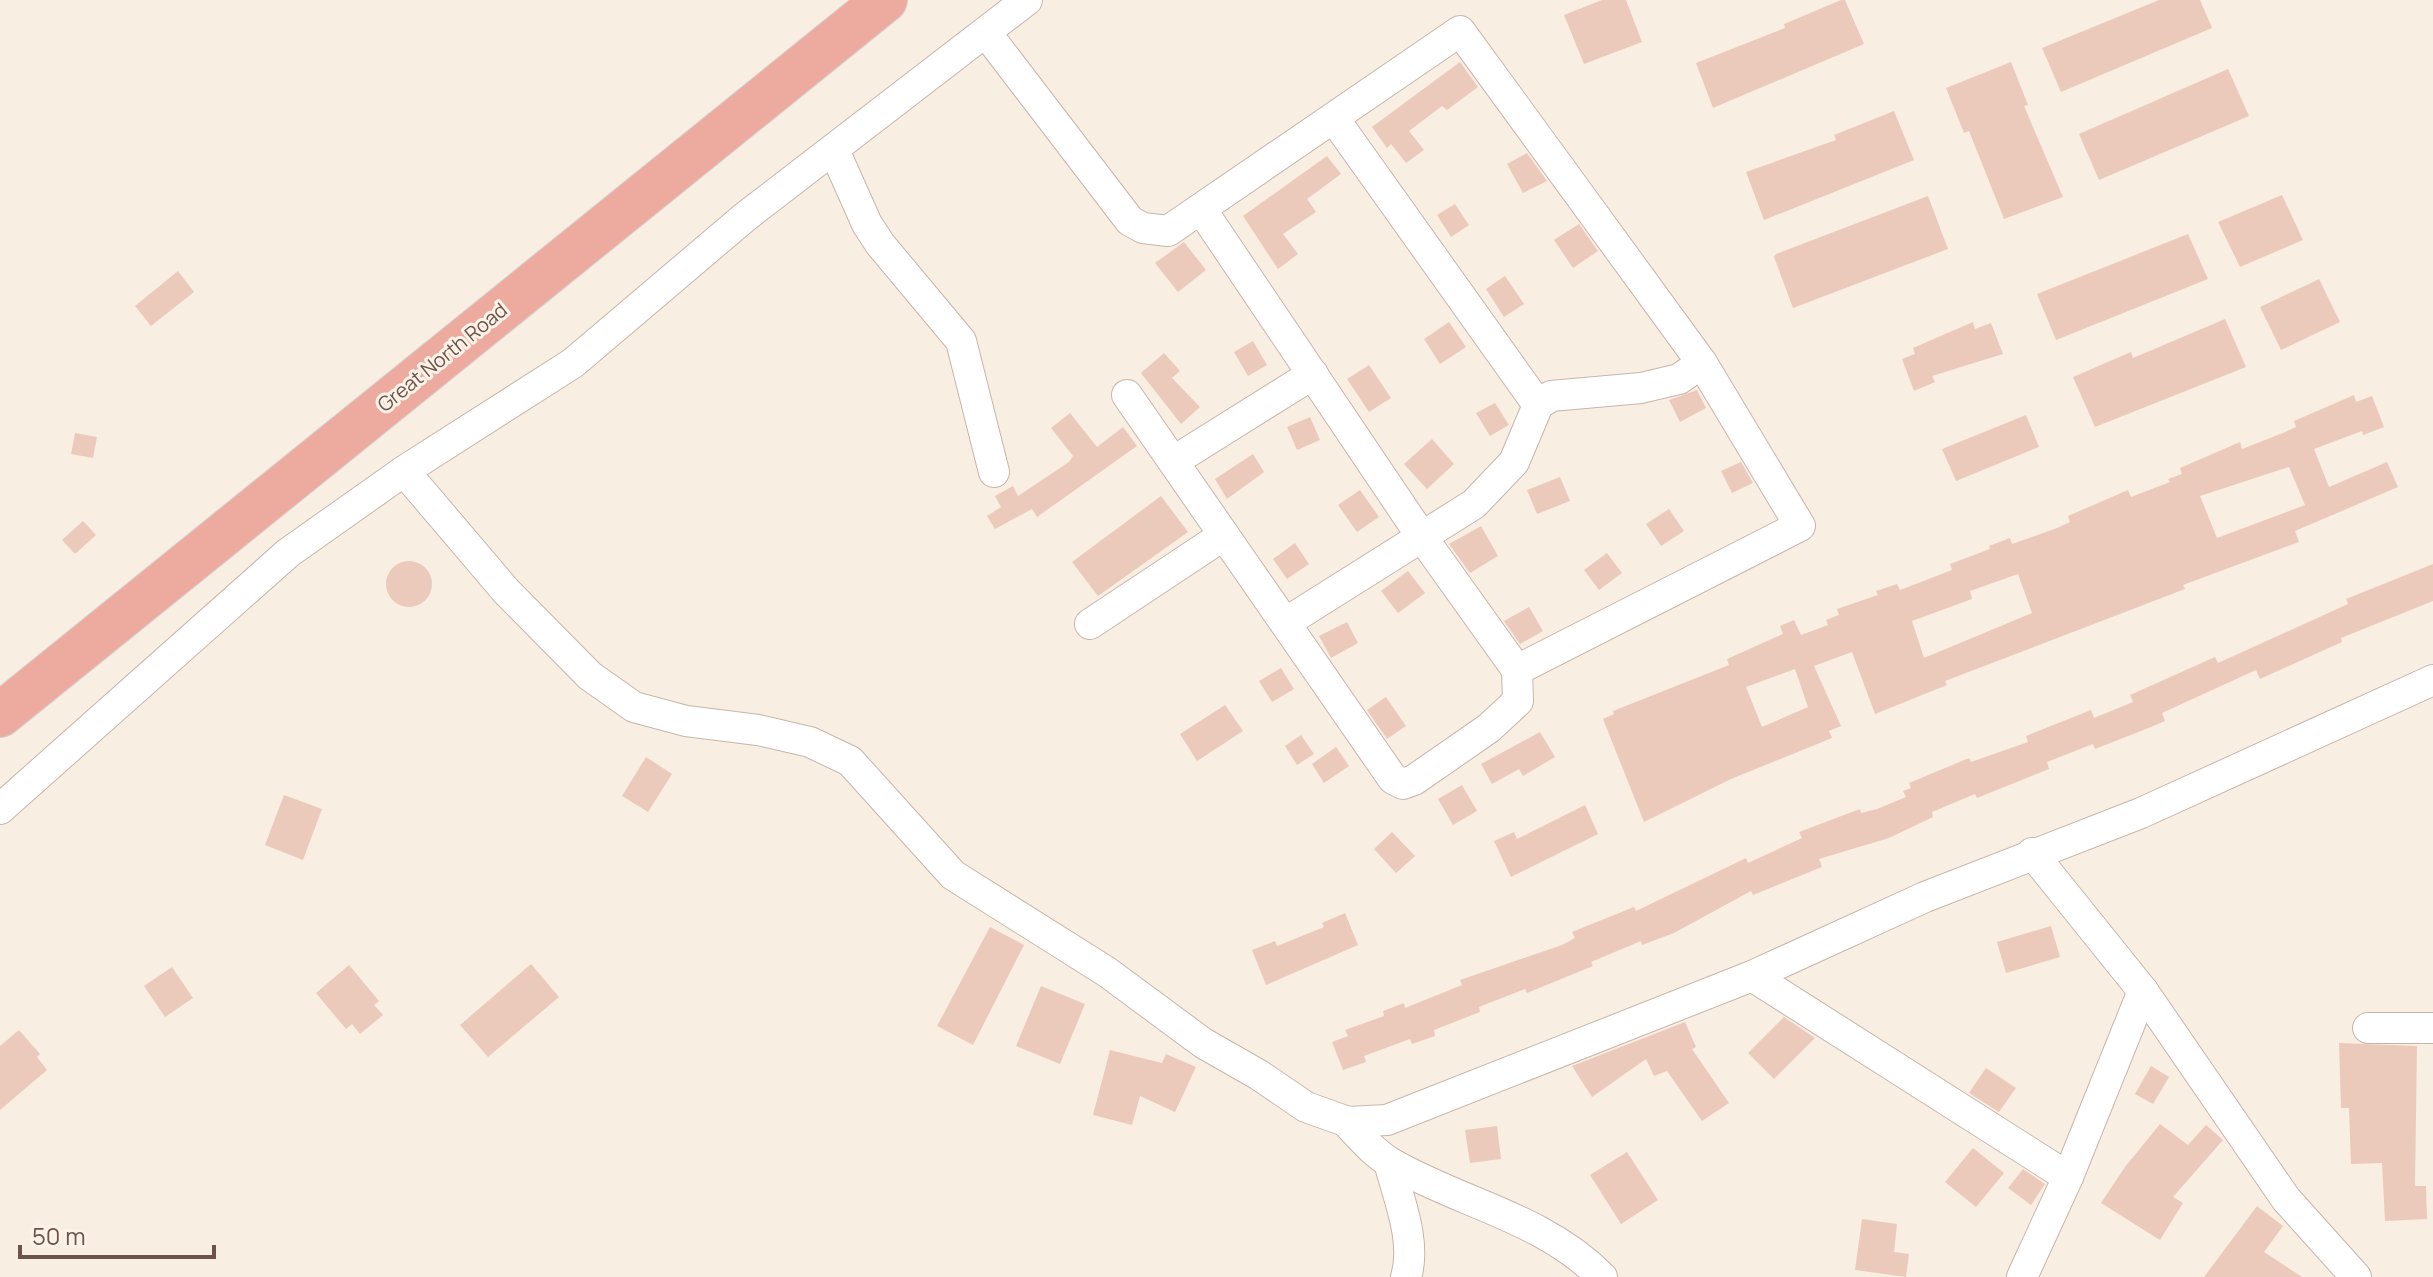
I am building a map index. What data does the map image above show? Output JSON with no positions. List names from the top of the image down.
{
  "streets": {
    "highway": ["Great North Road"]
  },
  "scale_bar": "50 m"
}
